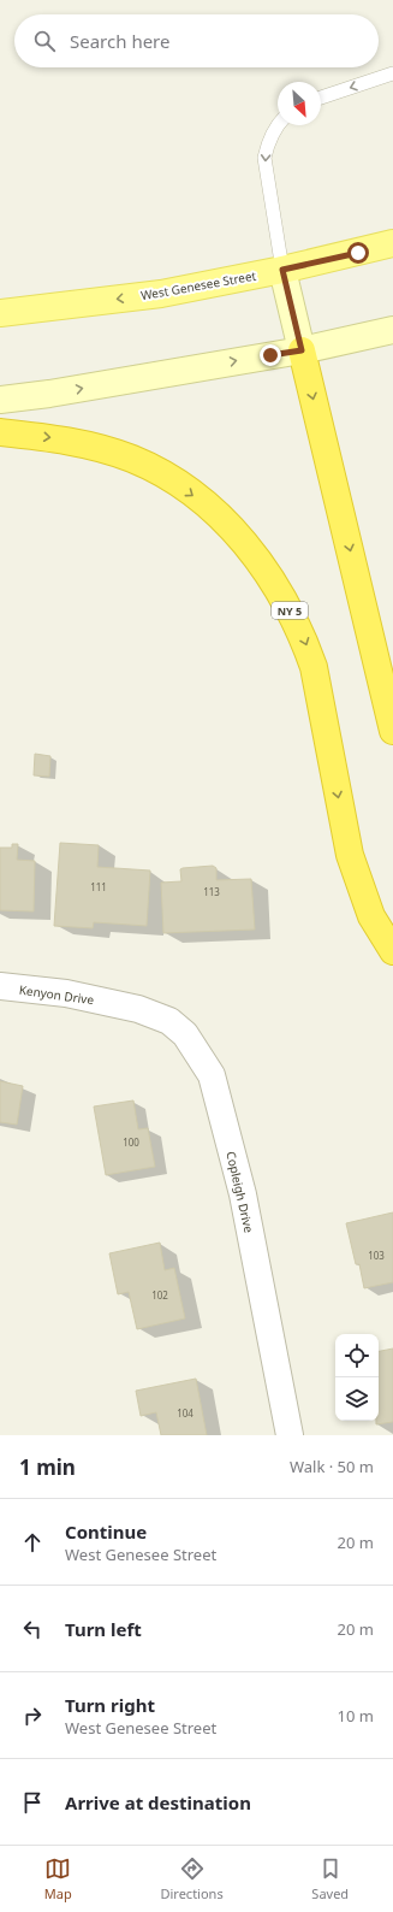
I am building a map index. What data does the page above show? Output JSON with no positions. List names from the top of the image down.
{
  "streets": {
    "highway": ["NY 5"],
    "main road": ["West Genesee Street"],
    "street": ["Kenyon Drive", "Copleigh Drive"]
  },
  "crossings": [
    ["Kenyon Drive", "Copleigh Drive"]
  ],
  "house_numbers": [
    "111",
    "113",
    "100",
    "103",
    "102",
    "104"
  ],
  "north": "bottom right",
  "page": {
    "search": "Search here",
    "heading": ["1 min", "Walk · 50 m"],
    "list": [
      ["Continue", "West Genesee Street", "20 m"],
      ["Turn left", "20 m"],
      ["Turn right", "West Genesee Street", "10 m"],
      "Arrive at destination"
    ],
    "nav": ["Map", "Directions", "Saved"]
  }
}
